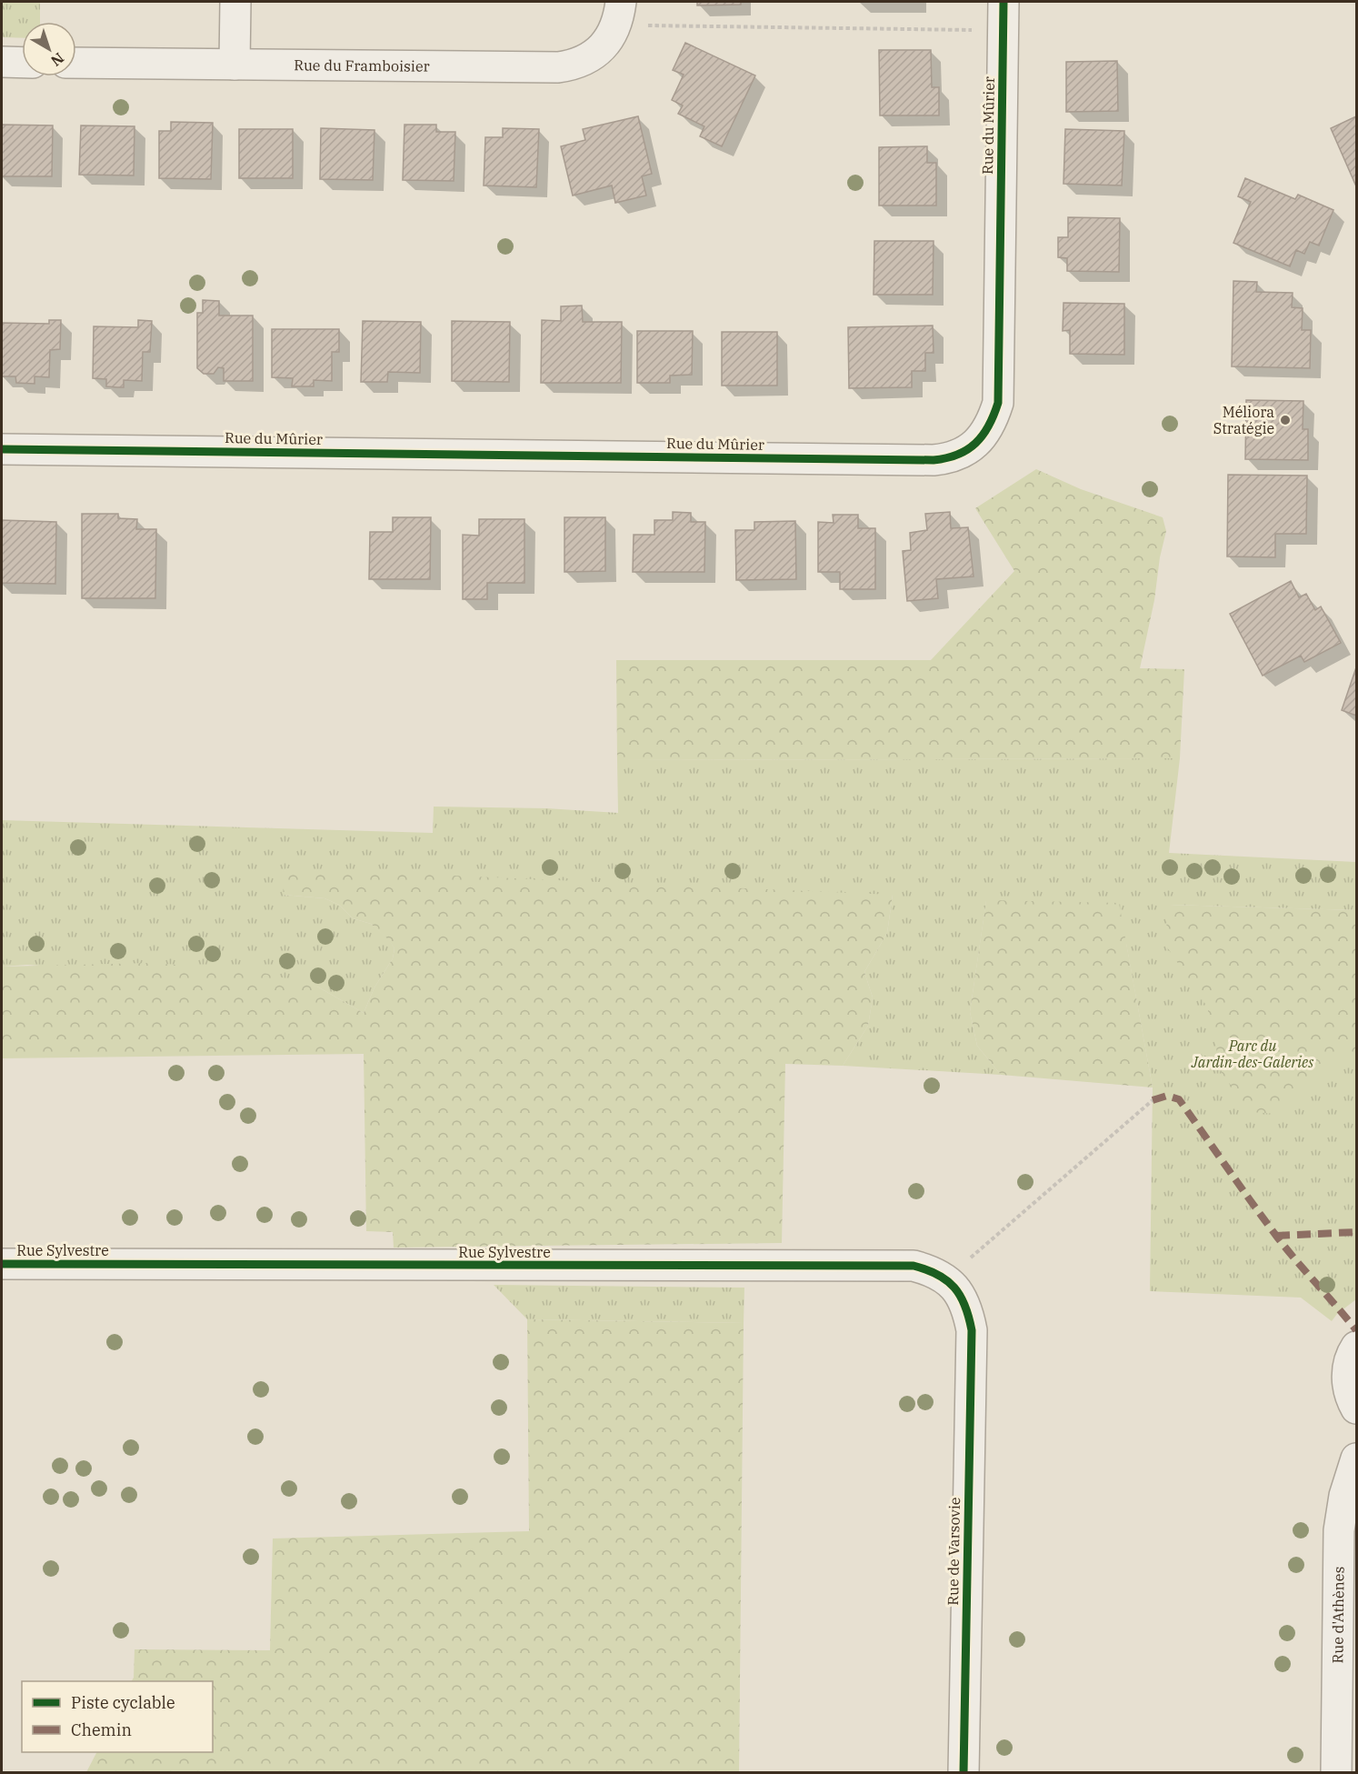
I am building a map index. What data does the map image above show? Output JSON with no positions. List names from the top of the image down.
{
  "streets": {
    "street": [
      "Rue du Framboisier",
      "Rue du Mûrier",
      "Rue Sylvestre",
      "Rue de Varsovie",
      "Rue d'Athènes"
    ]
  },
  "crossings": [
    ["Rue Sylvestre", "Rue de Varsovie"]
  ],
  "parks": ["Parc du Jardin-des-Galeries"],
  "places": ["Méliora Stratégie"],
  "legend": ["Piste cyclable", "Chemin"],
  "north": "bottom right"
}
